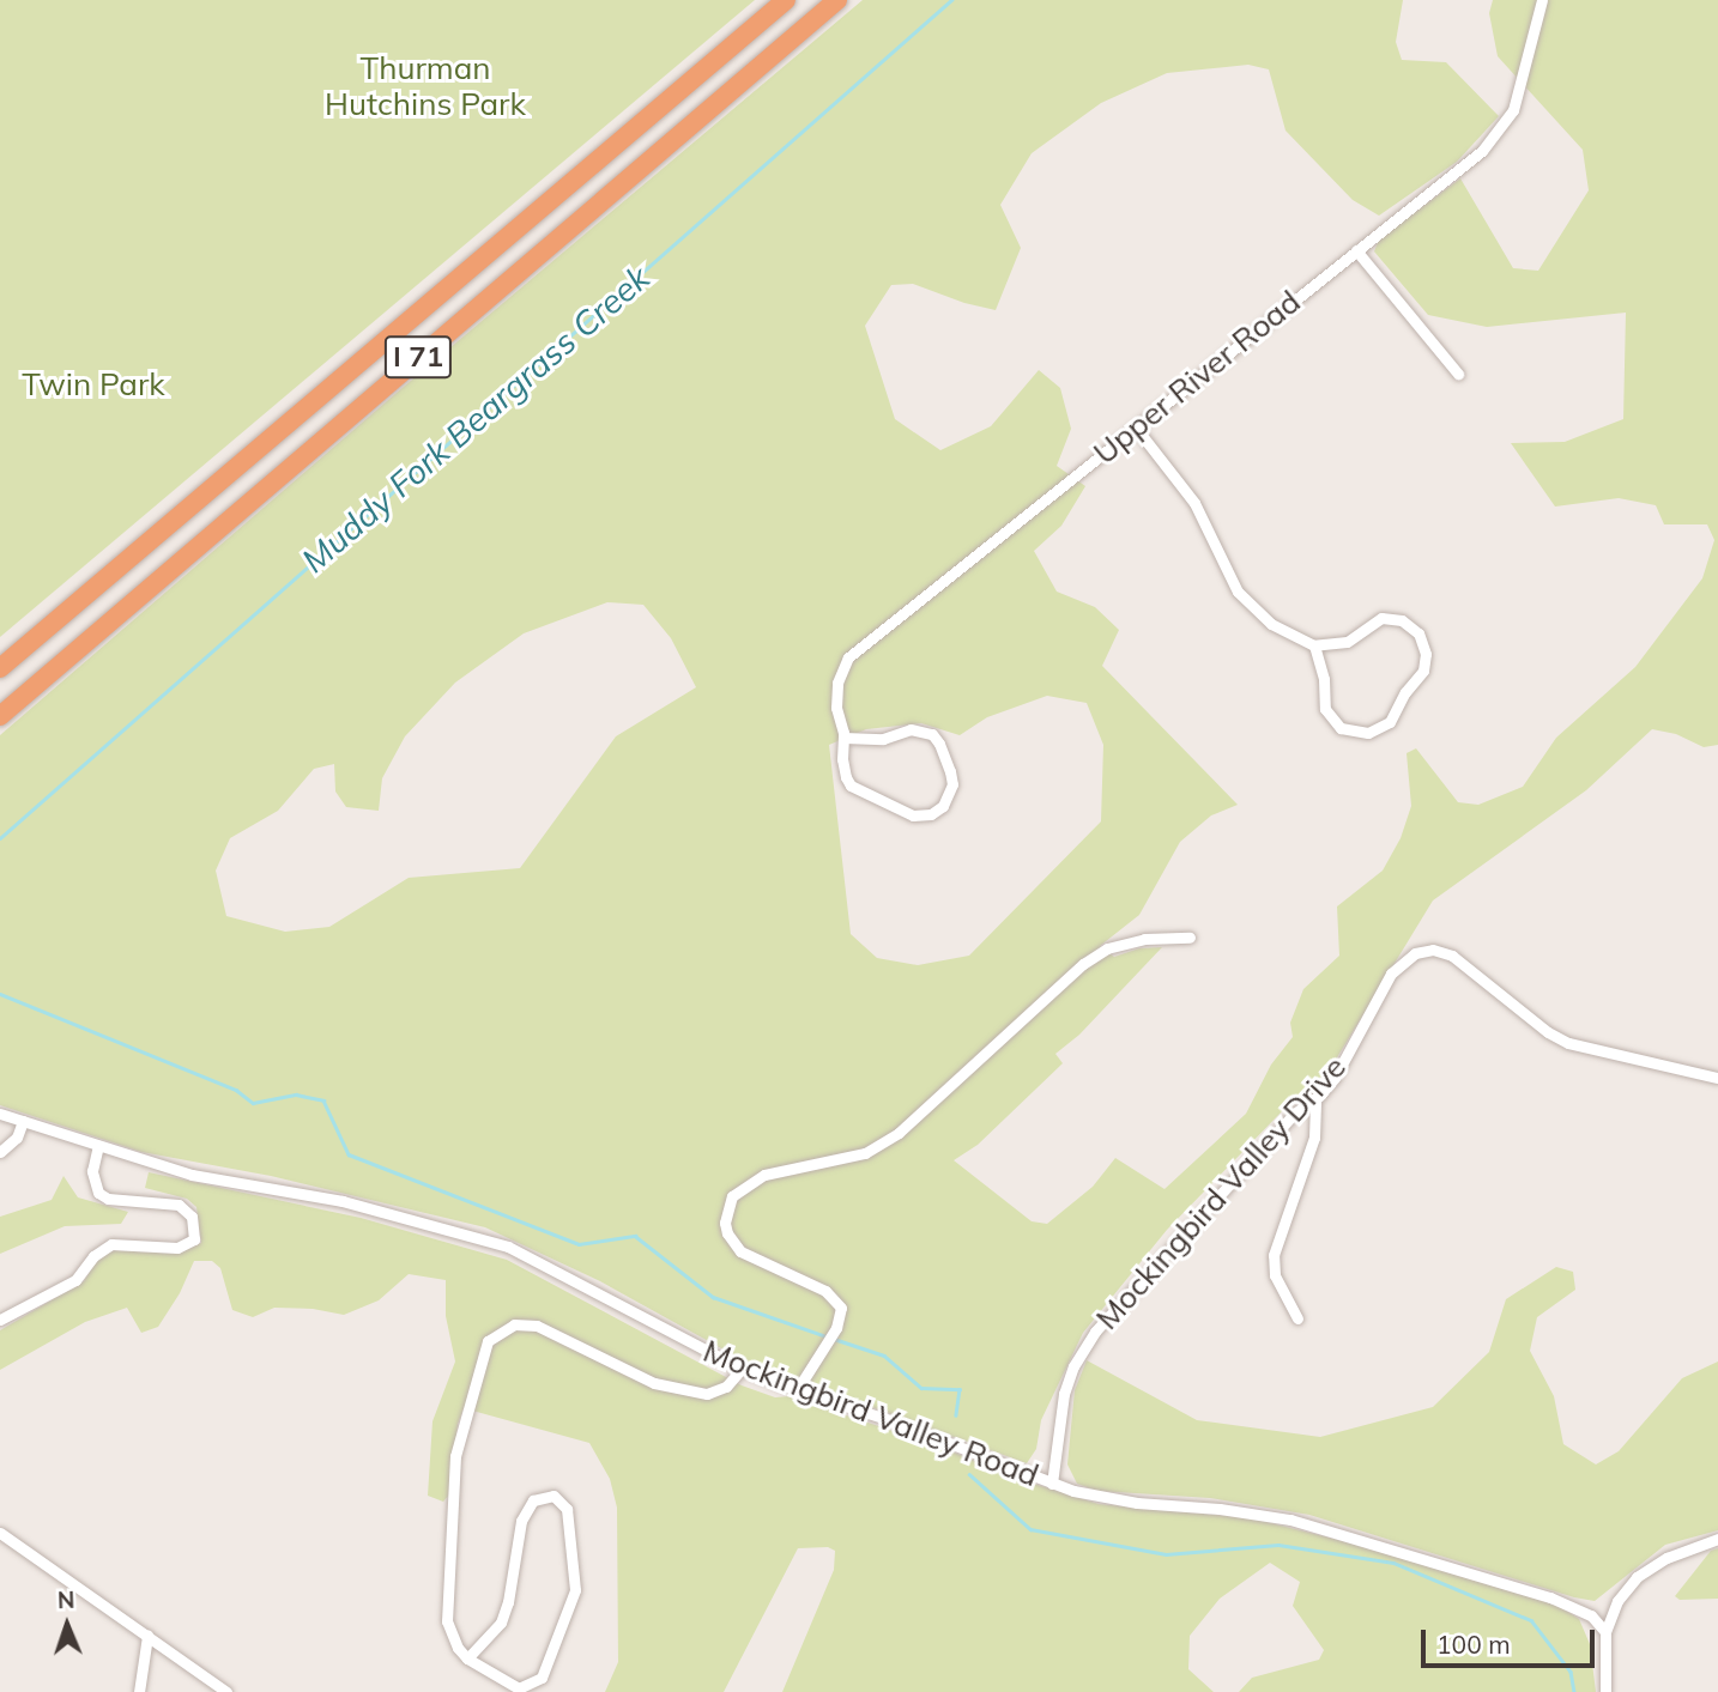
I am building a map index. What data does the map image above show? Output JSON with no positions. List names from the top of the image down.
{
  "streets": {
    "highway": ["I 71"],
    "street": ["Upper River Road", "Mockingbird Valley Drive", "Mockingbird Valley Road"]
  },
  "crossings": [
    ["Mockingbird Valley Drive", "Mockingbird Valley Road"]
  ],
  "water": ["Muddy Fork Beargrass Creek"],
  "parks": ["Thurman Hutchins Park", "Twin Park"],
  "scale_bar": "100 m",
  "north": "top"
}
